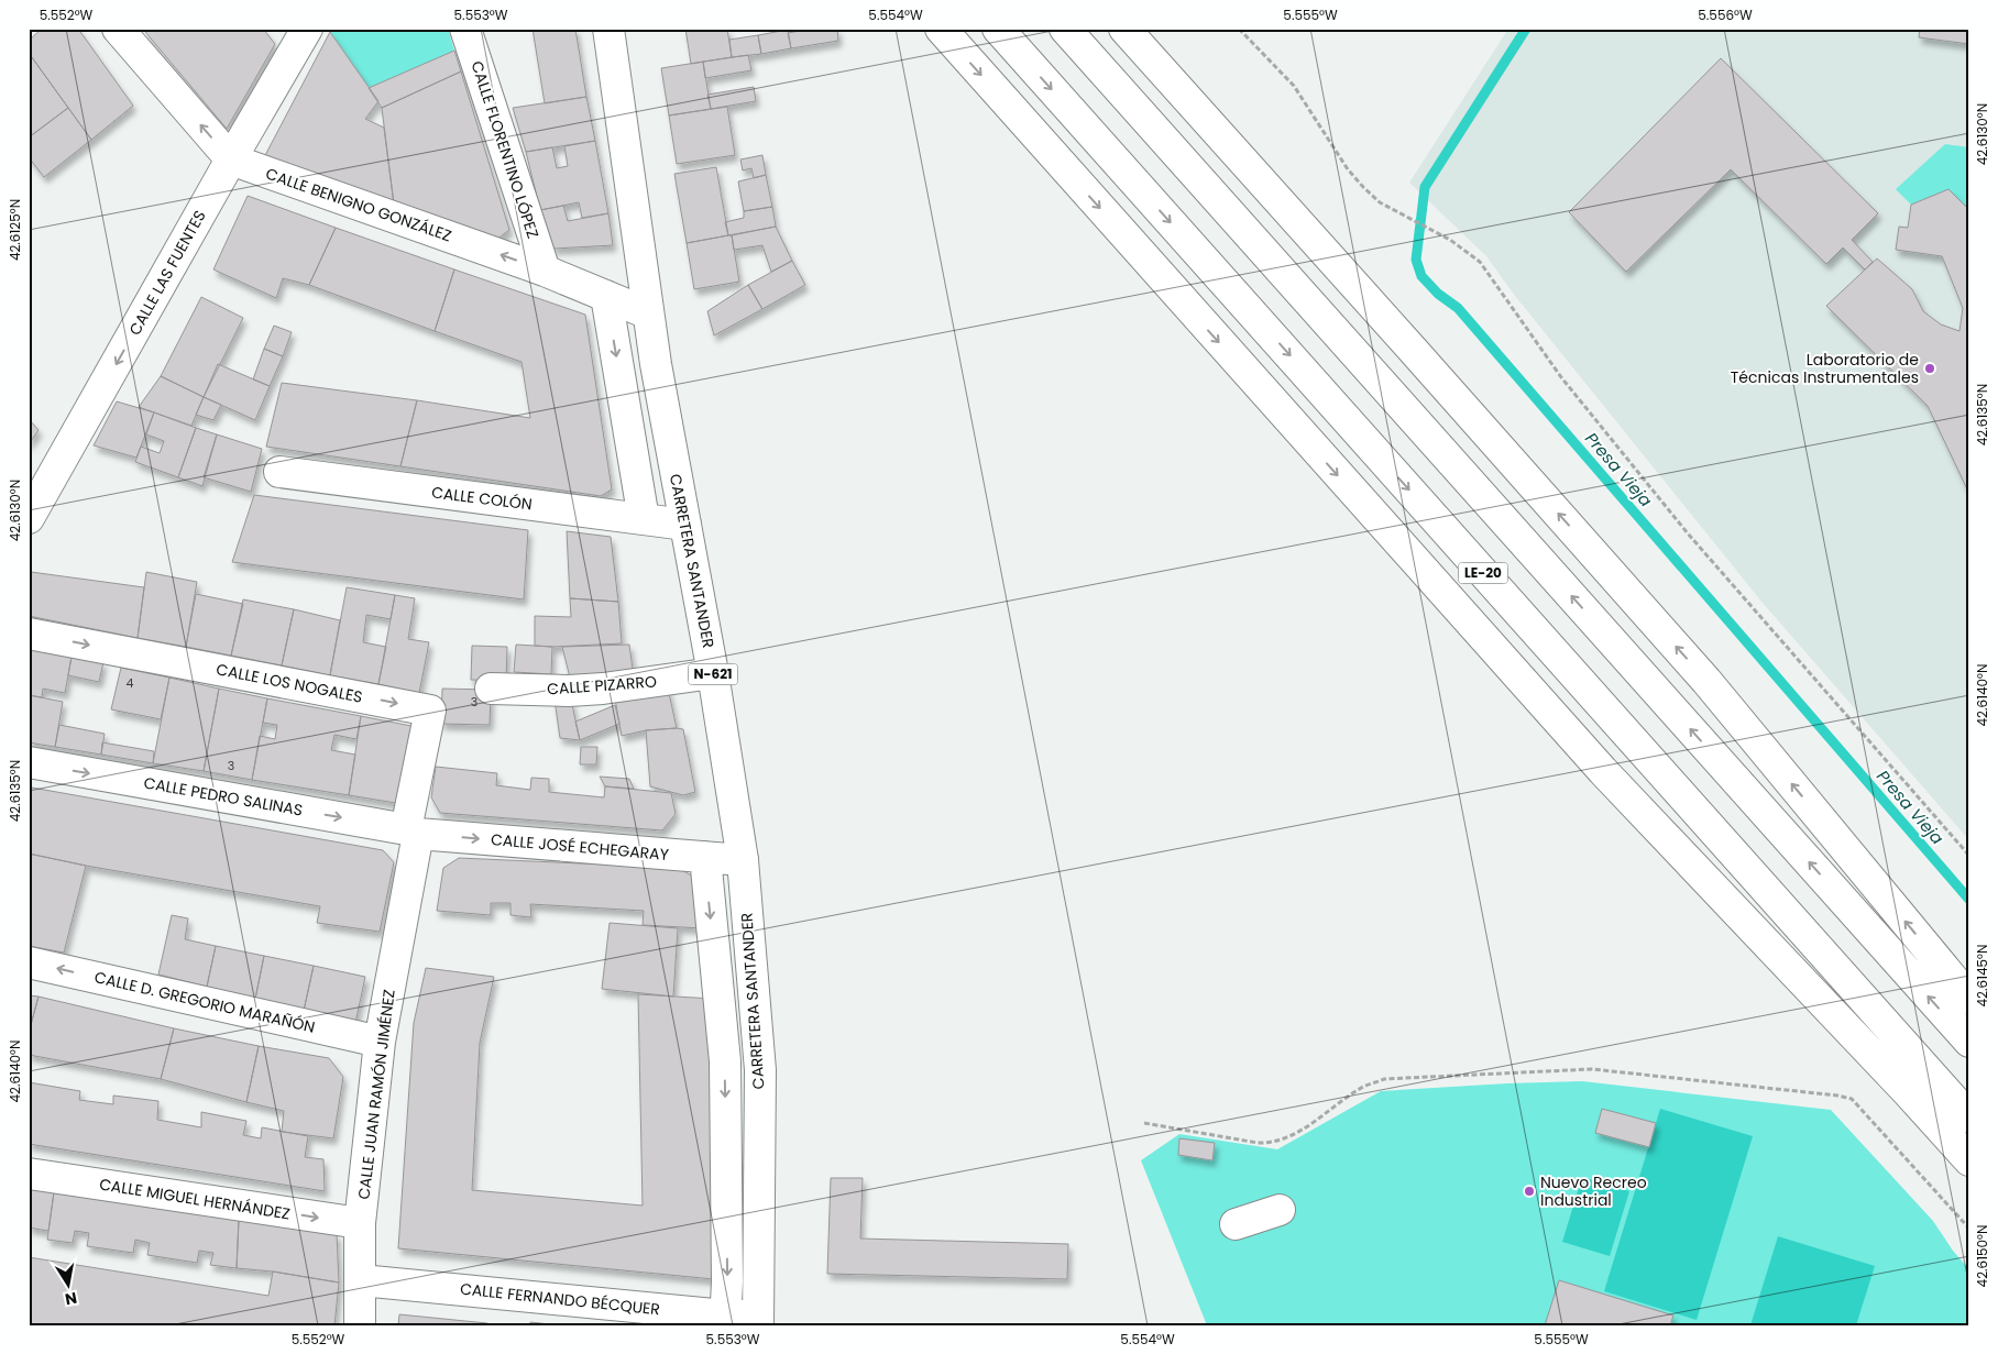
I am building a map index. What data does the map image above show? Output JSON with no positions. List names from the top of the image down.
{
  "streets": {
    "main road": [
      "CALLE FLORENTINO LÓPEZ",
      "CALLE BENIGNO GONZÁLEZ",
      "CALLE LAS FUENTES",
      "CALLE COLÓN",
      "CARRETERA SANTANDER",
      "LE-20",
      "N-621",
      "CALLE LOS NOGALES",
      "CALLE PIZARRO",
      "CALLE PEDRO SALINAS",
      "CALLE JOSÉ ECHEGARAY",
      "CALLE D. GREGORIO MARAÑÓN",
      "CALLE JUAN RAMÓN JIMÉNEZ",
      "CALLE MIGUEL HERNÁNDEZ",
      "CALLE FERNANDO BÉCQUER"
    ]
  },
  "crossings": [
    ["CALLE FLORENTINO LÓPEZ", "CALLE BENIGNO GONZÁLEZ"],
    ["CALLE BENIGNO GONZÁLEZ", "CALLE LAS FUENTES"],
    ["CALLE BENIGNO GONZÁLEZ", "CARRETERA SANTANDER"],
    ["CALLE COLÓN", "CARRETERA SANTANDER"],
    ["CARRETERA SANTANDER", "CALLE PIZARRO"],
    ["CARRETERA SANTANDER", "CALLE JOSÉ ECHEGARAY"],
    ["CARRETERA SANTANDER", "CALLE FERNANDO BÉCQUER"],
    ["CALLE LOS NOGALES", "CALLE PEDRO SALINAS"],
    ["CALLE LOS NOGALES", "CALLE JOSÉ ECHEGARAY"],
    ["CALLE LOS NOGALES", "CALLE JUAN RAMÓN JIMÉNEZ"],
    ["CALLE PEDRO SALINAS", "CALLE JOSÉ ECHEGARAY"],
    ["CALLE PEDRO SALINAS", "CALLE JUAN RAMÓN JIMÉNEZ"],
    ["CALLE JOSÉ ECHEGARAY", "CALLE JUAN RAMÓN JIMÉNEZ"],
    ["CALLE D. GREGORIO MARAÑÓN", "CALLE JUAN RAMÓN JIMÉNEZ"],
    ["CALLE JUAN RAMÓN JIMÉNEZ", "CALLE MIGUEL HERNÁNDEZ"],
    ["CALLE JUAN RAMÓN JIMÉNEZ", "CALLE FERNANDO BÉCQUER"]
  ],
  "one_way": [
    "CALLE BENIGNO GONZÁLEZ",
    "CALLE LAS FUENTES",
    "CALLE LOS NOGALES",
    "CALLE PEDRO SALINAS",
    "CALLE JOSÉ ECHEGARAY",
    "CALLE D. GREGORIO MARAÑÓN",
    "CALLE MIGUEL HERNÁNDEZ"
  ],
  "water": ["Presa Vieja"],
  "places": ["Laboratorio de Técnicas Instrumentales", "Nuevo Recreo Industrial"],
  "house_numbers": ["4", "3", "3"],
  "north": "bottom",
  "coordinates": [
    "5.552°W",
    "5.553°W",
    "5.554°W",
    "5.555°W",
    "5.556°W",
    "42.6130°N",
    "42.6125°N",
    "42.6135°N",
    "42.6140°N",
    "42.6145°N",
    "42.6150°N"
  ]
}
